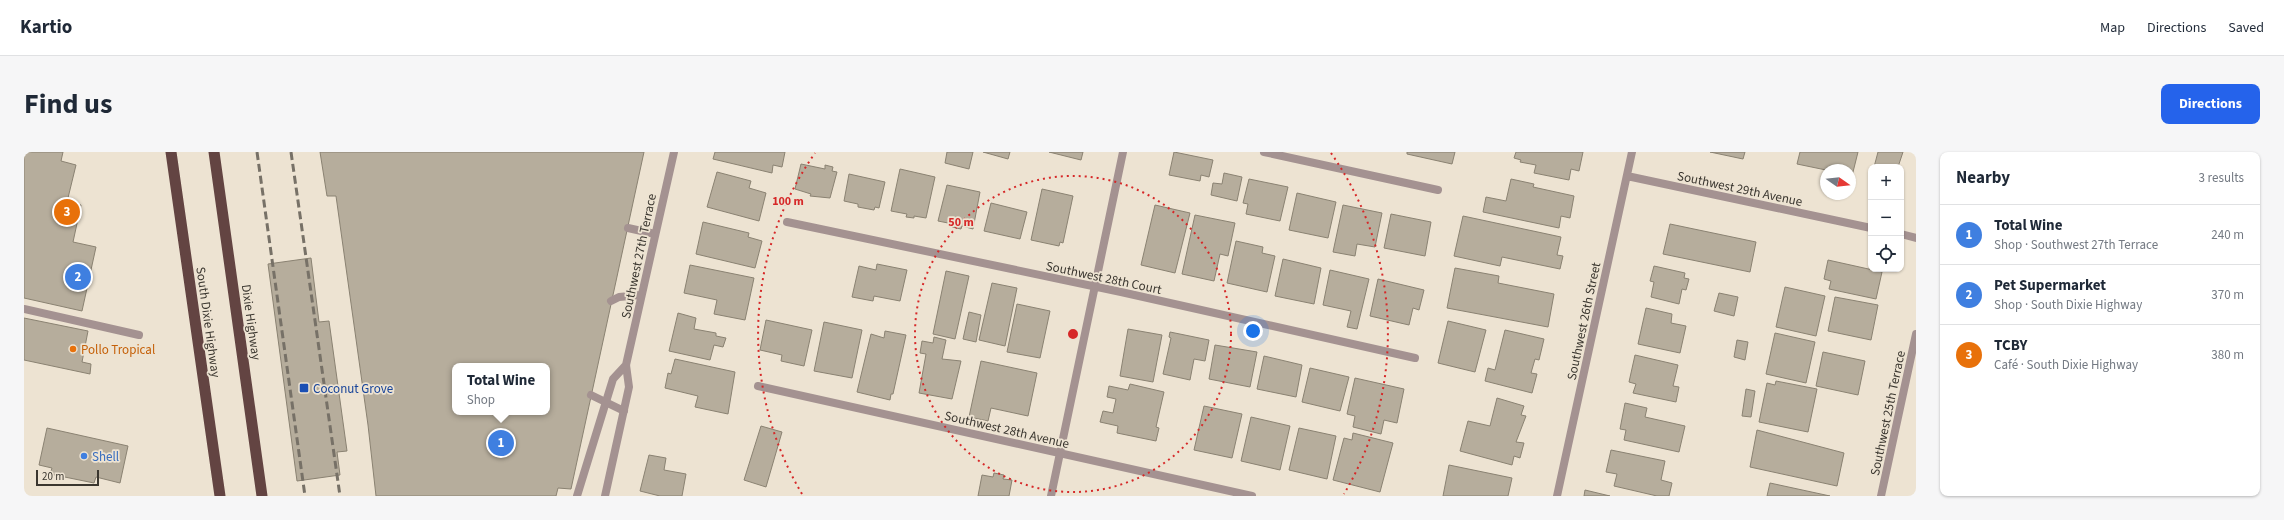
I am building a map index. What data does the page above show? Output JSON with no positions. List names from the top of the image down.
{
  "streets": {
    "highway": ["South Dixie Highway", "Dixie Highway"],
    "street": [
      "Southwest 29th Avenue",
      "Southwest 27th Terrace",
      "Southwest 28th Court",
      "Southwest 26th Street",
      "Southwest 25th Terrace",
      "Southwest 28th Avenue"
    ]
  },
  "crossings": [
    ["Southwest 29th Avenue", "Southwest 26th Street"]
  ],
  "places": {
    "other": ["Pollo Tropical", "Shell"],
    "transit": ["Coconut Grove"]
  },
  "scale_bar": "20 m",
  "north": "right",
  "page": {
    "header": "Kartio",
    "nav": ["Map", "Directions", "Saved"],
    "title": "Find us",
    "buttons": "Directions",
    "heading": ["Nearby", "3 results"],
    "map_buttons": ["+", "−"],
    "pins": ["3", "2", "1"],
    "list": [
      {
        "mark": "1",
        "name": "Total Wine",
        "note": "Shop · Southwest 27th Terrace",
        "value": "240 m"
      },
      {
        "mark": "2",
        "name": "Pet Supermarket",
        "note": "Shop · South Dixie Highway",
        "value": "370 m"
      },
      {
        "mark": "3",
        "name": "TCBY",
        "note": "Café · South Dixie Highway",
        "value": "380 m"
      }
    ],
    "popup": ["Total Wine", "Shop"],
    "scale": "20 m"
  },
  "rings": ["100 m", "50 m"]
}
